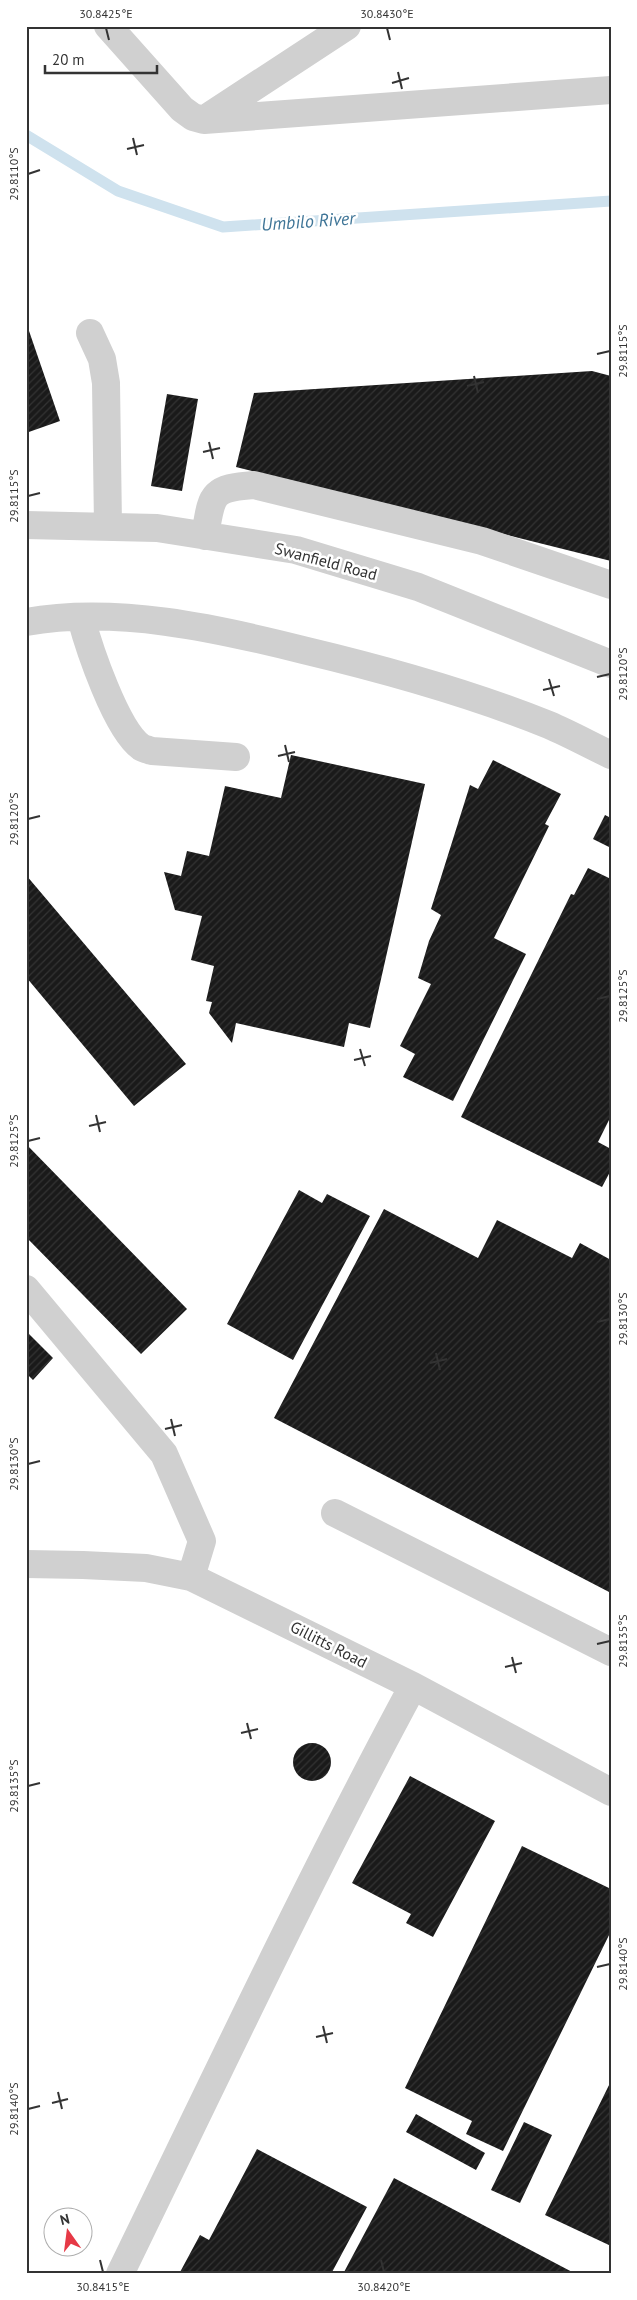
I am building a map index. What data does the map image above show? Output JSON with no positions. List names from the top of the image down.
{
  "streets": {
    "street": ["Swanfield Road", "Gillitts Road"]
  },
  "water": ["Umbilo River"],
  "scale_bar": "20 m",
  "north": "top",
  "coordinates": [
    "30.8425°E",
    "30.8430°E",
    "29.8110°S",
    "29.8115°S",
    "29.8120°S",
    "29.8125°S",
    "29.8130°S",
    "29.8135°S",
    "29.8140°S",
    "30.8415°E",
    "30.8420°E"
  ]
}
